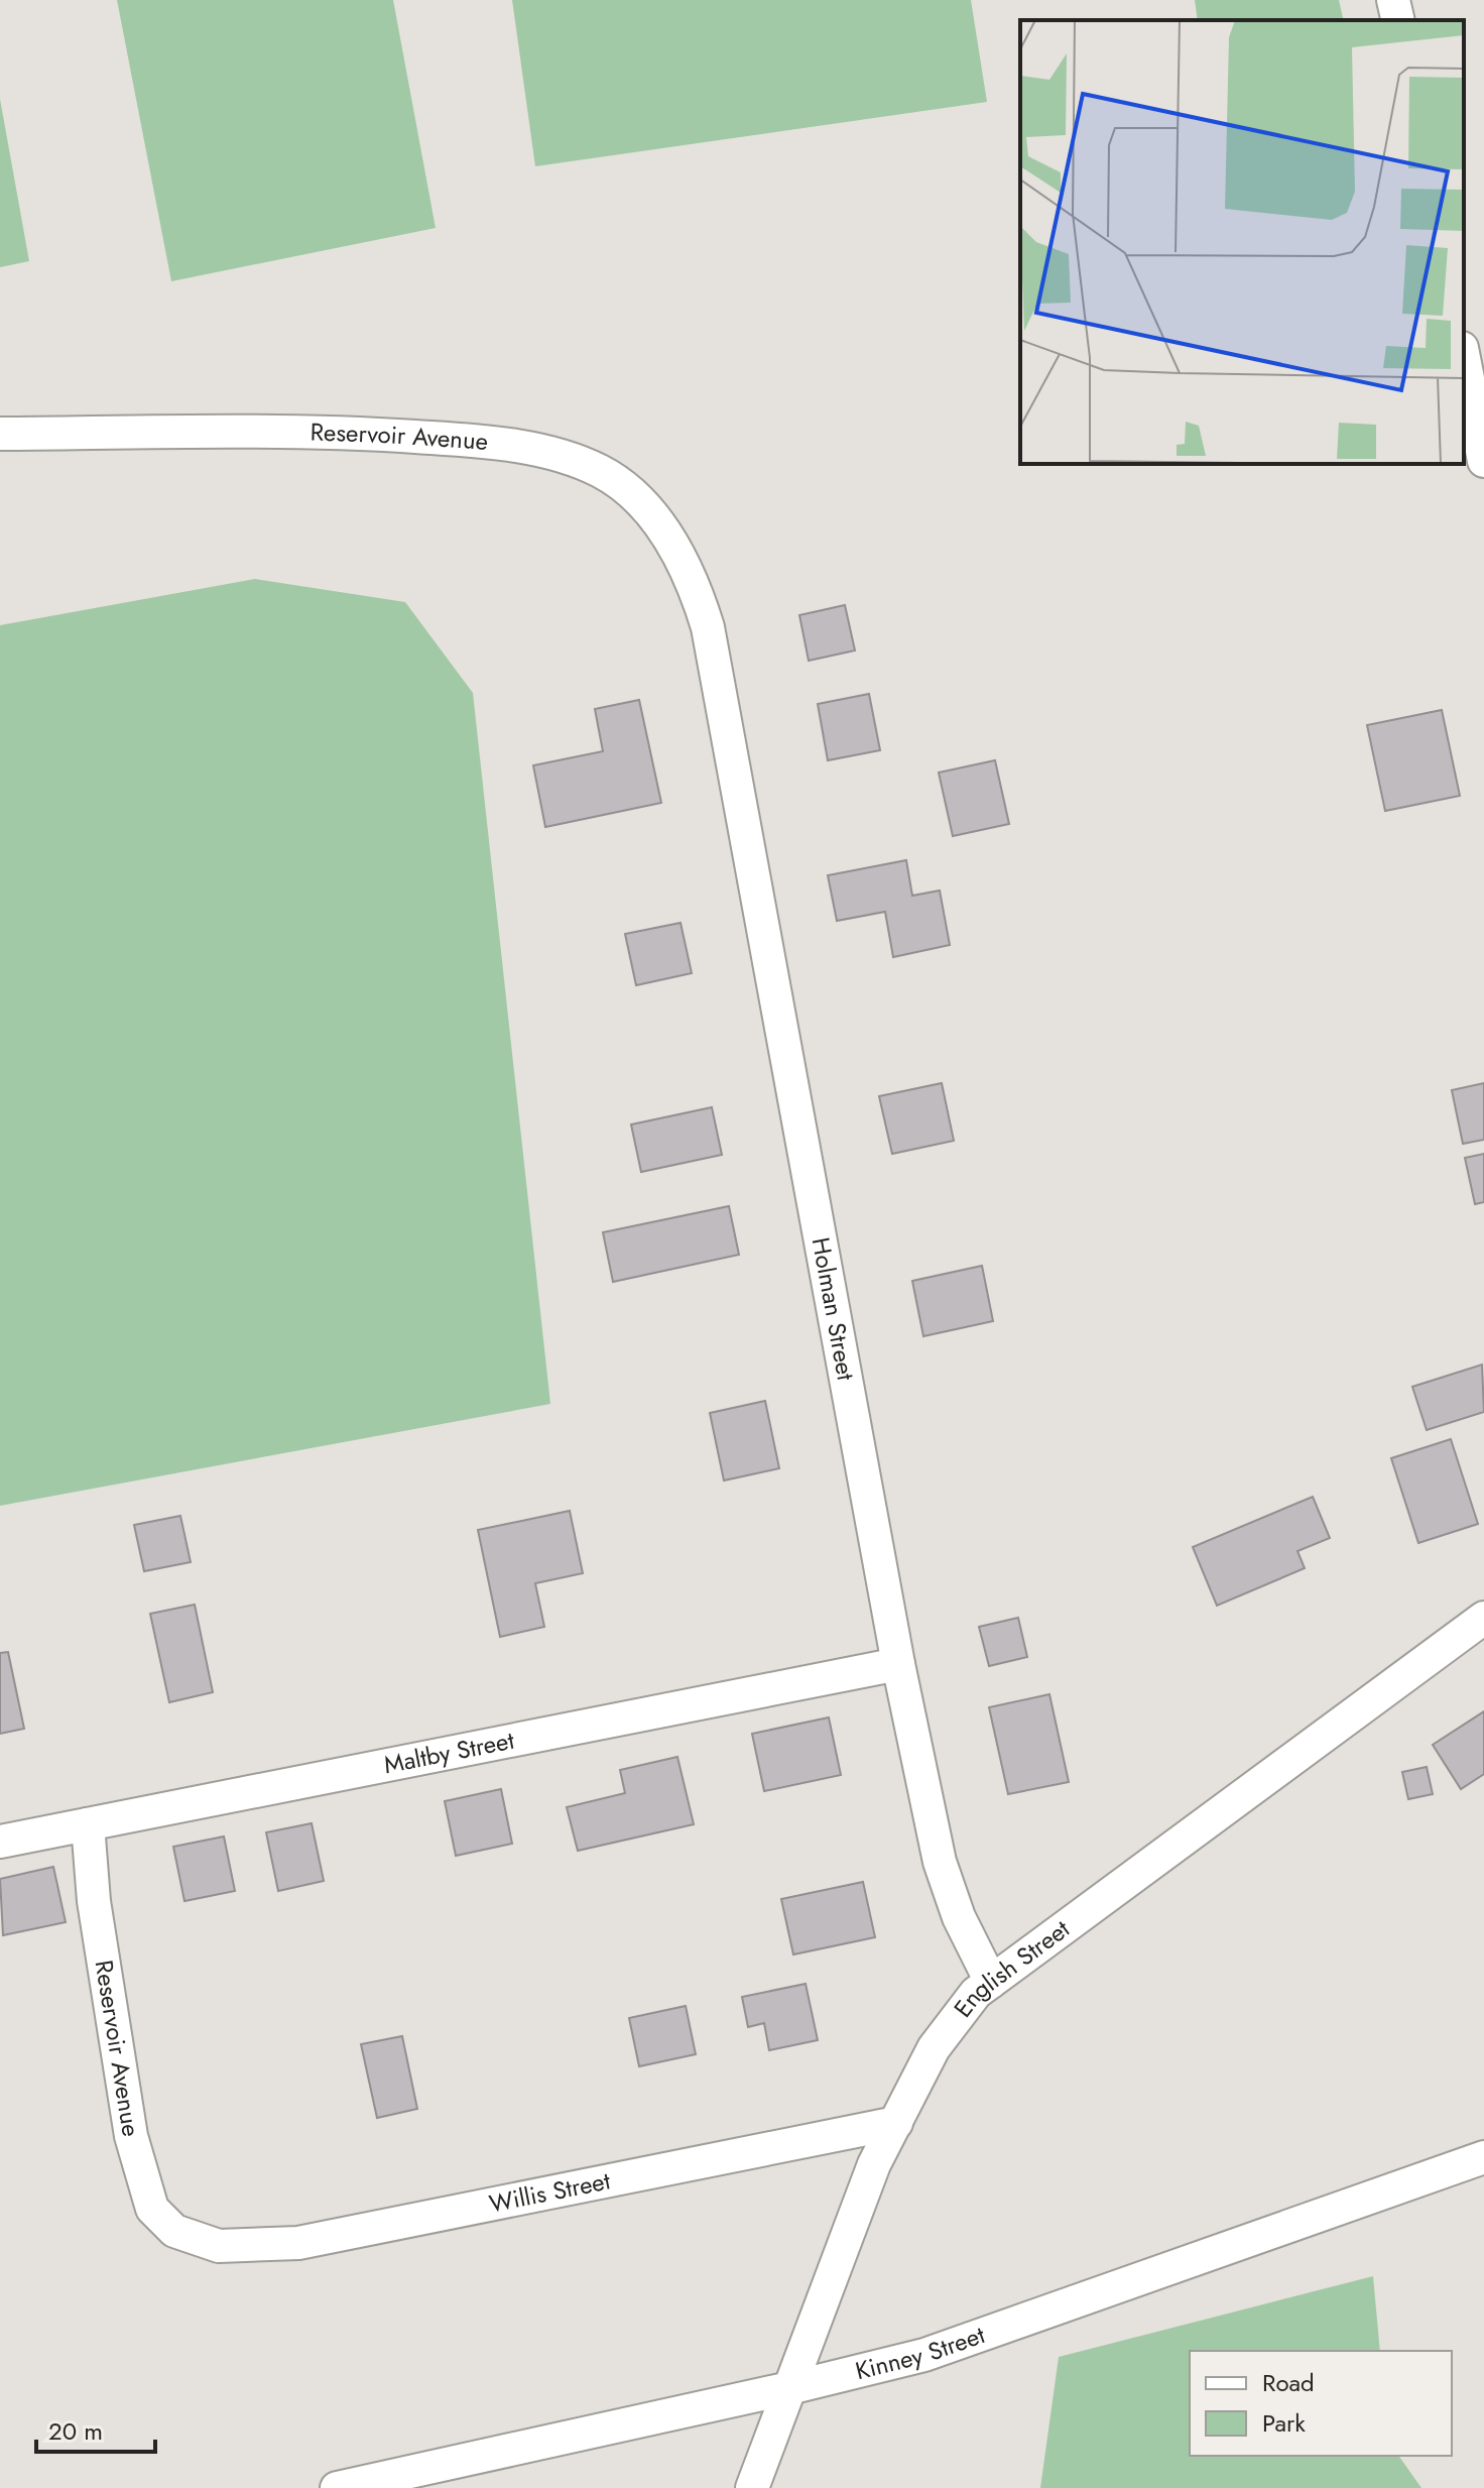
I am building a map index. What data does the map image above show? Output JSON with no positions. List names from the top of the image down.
{
  "streets": {
    "street": [
      "Reservoir Avenue",
      "Holman Street",
      "Maltby Street",
      "English Street",
      "Willis Street",
      "Kinney Street"
    ]
  },
  "crossings": [
    ["Reservoir Avenue", "Holman Street"],
    ["Reservoir Avenue", "Maltby Street"],
    ["Reservoir Avenue", "Willis Street"],
    ["Holman Street", "Maltby Street"],
    ["Holman Street", "English Street"],
    ["English Street", "Willis Street"],
    ["English Street", "Kinney Street"]
  ],
  "legend": ["Road", "Park"],
  "scale_bar": "20 m"
}
